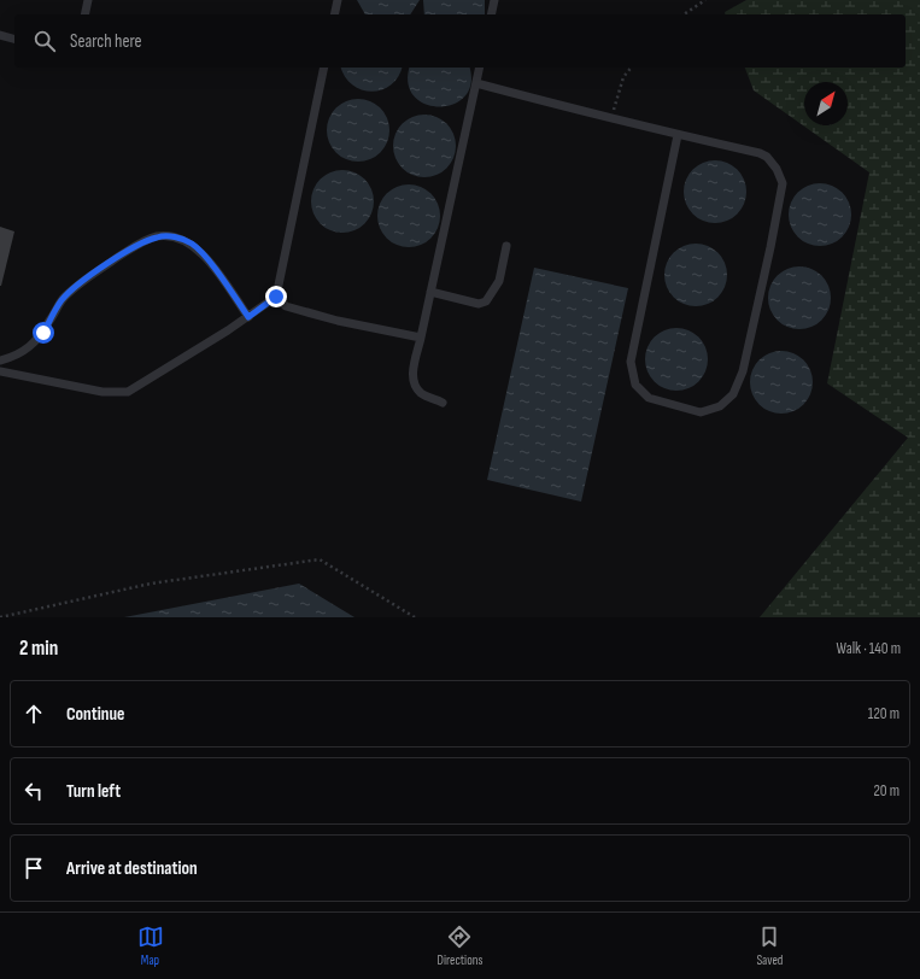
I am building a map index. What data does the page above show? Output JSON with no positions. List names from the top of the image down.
{
  "north": "top right",
  "page": {
    "search": "Search here",
    "heading": ["2 min", "Walk · 140 m"],
    "list": [
      ["Continue", "120 m"],
      ["Turn left", "20 m"],
      "Arrive at destination"
    ],
    "nav": ["Map", "Directions", "Saved"]
  }
}
